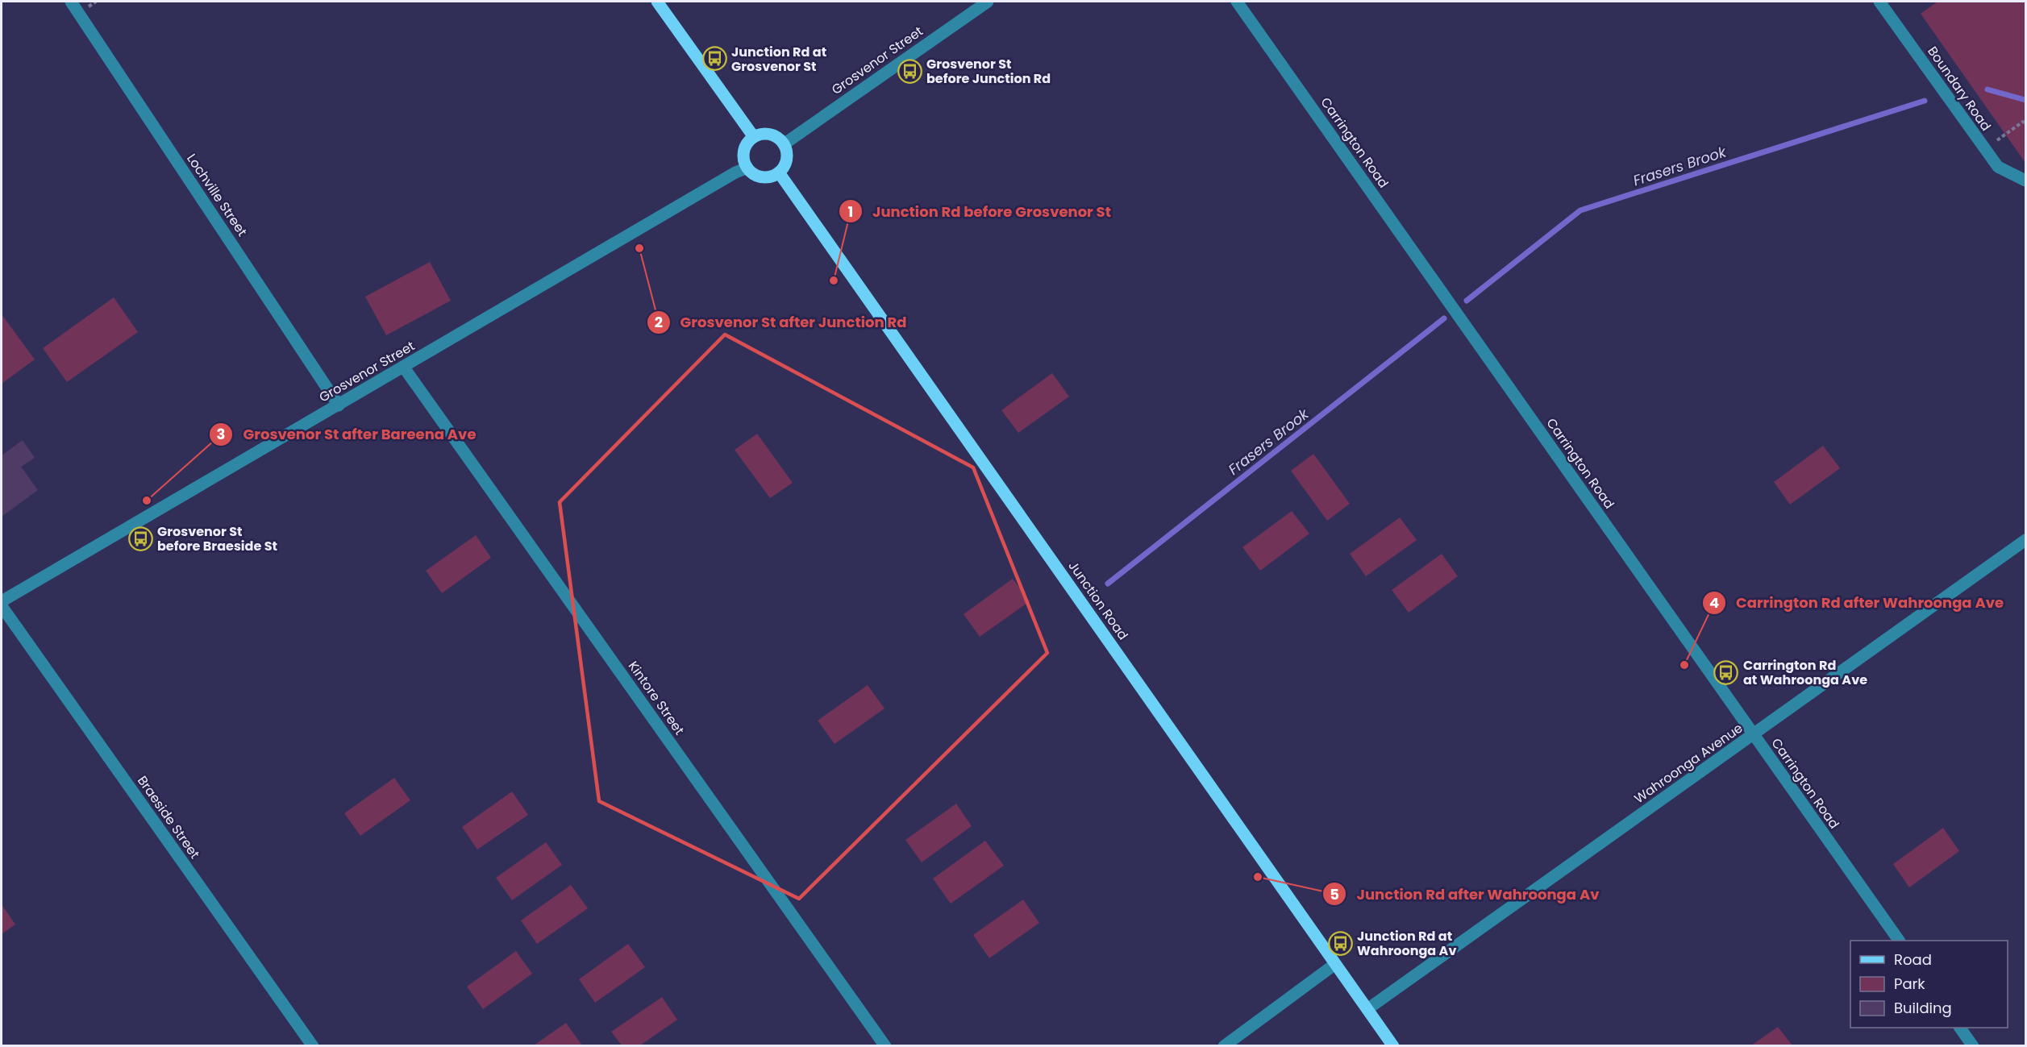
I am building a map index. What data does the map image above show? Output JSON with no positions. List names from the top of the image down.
{
  "streets": {
    "main road": ["Junction Road"],
    "street": [
      "Grosvenor Street",
      "Boundary Road",
      "Carrington Road",
      "Lochville Street",
      "Kintore Street",
      "Wahroonga Avenue",
      "Braeside Street"
    ]
  },
  "crossings": [
    ["Grosvenor Street", "Lochville Street"],
    ["Grosvenor Street", "Junction Road"],
    ["Grosvenor Street", "Kintore Street"],
    ["Carrington Road", "Wahroonga Avenue"],
    ["Junction Road", "Wahroonga Avenue"]
  ],
  "water": ["Frasers Brook"],
  "places": {
    "bus stop": [
      "Junction Rd at Grosvenor St",
      "Grosvenor St before Junction Rd",
      "Grosvenor St before Braeside St",
      "Carrington Rd at Wahroonga Ave",
      "Junction Rd at Wahroonga Av"
    ],
    "other": [
      "Grosvenor St after Junction Rd",
      "Junction Rd before Grosvenor St",
      "Grosvenor St after Bareena Ave",
      "Carrington Rd after Wahroonga Ave",
      "Junction Rd after Wahroonga Av"
    ]
  },
  "legend": ["Road", "Park", "Building"]
}
